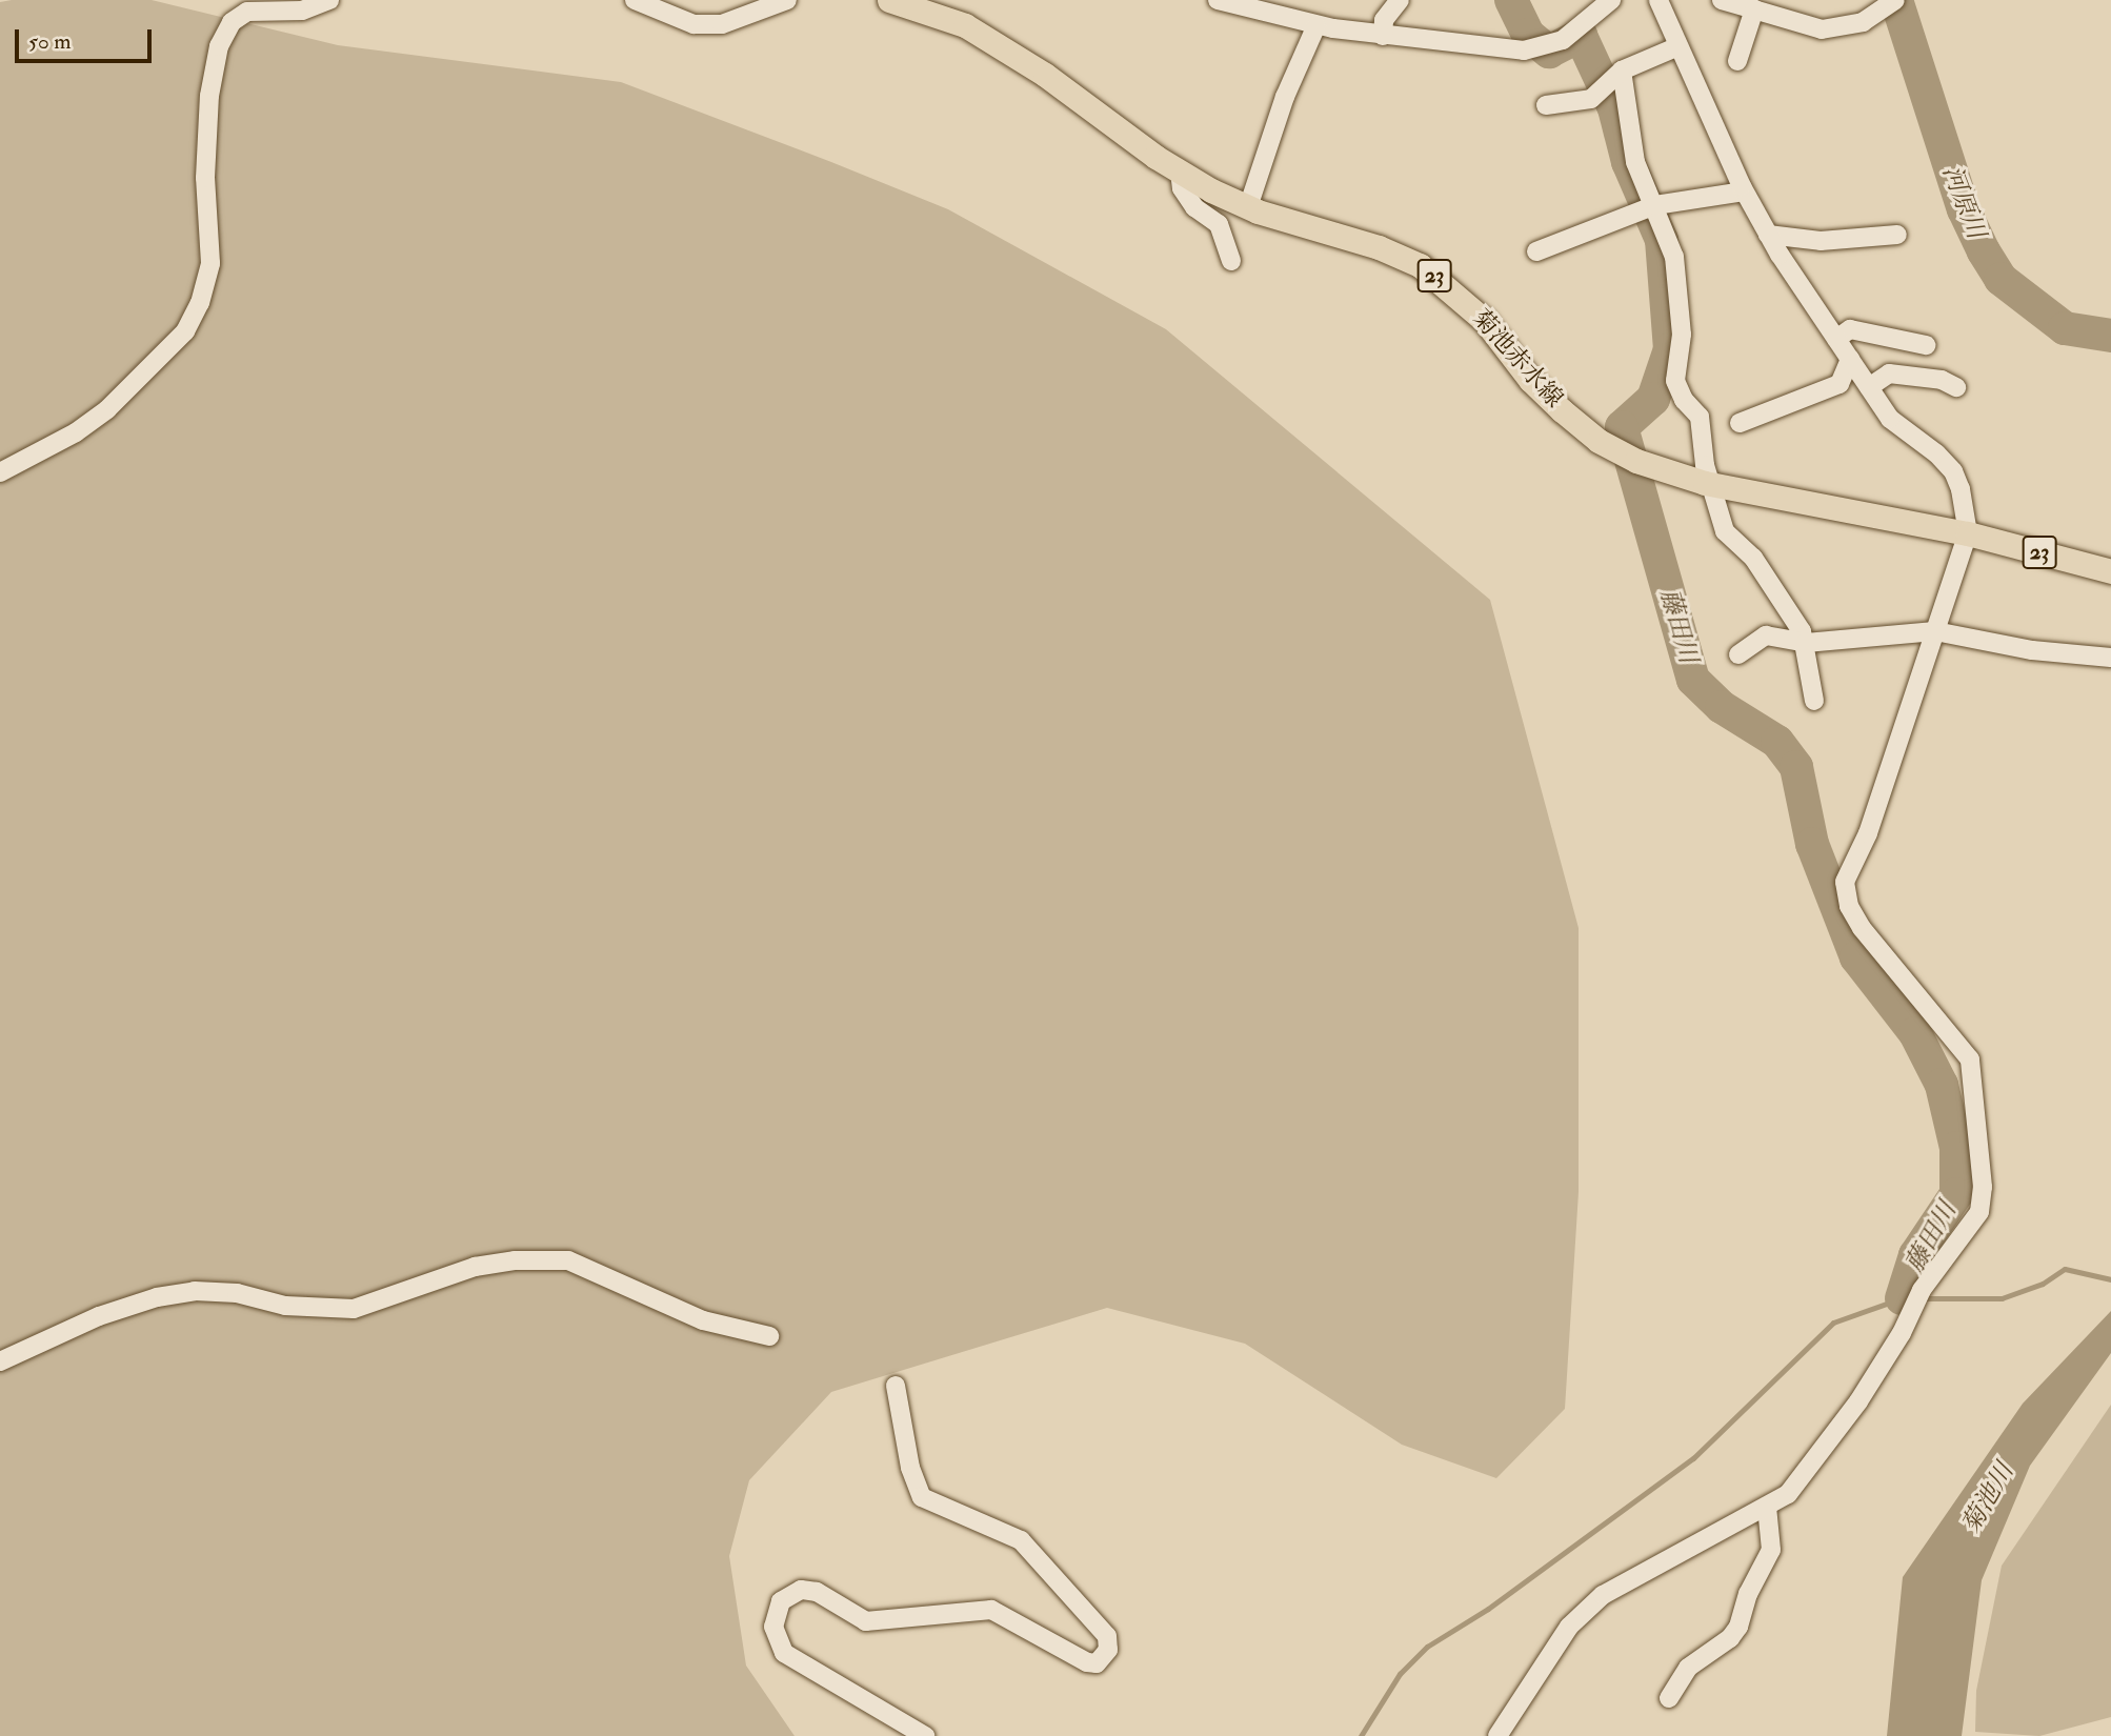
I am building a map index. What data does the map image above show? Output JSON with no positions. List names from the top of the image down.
{
  "streets": {
    "main road": ["23", "菊池赤水線"]
  },
  "water": ["河原川", "藤田川", "菊池川"],
  "scale_bar": "50 m"
}
